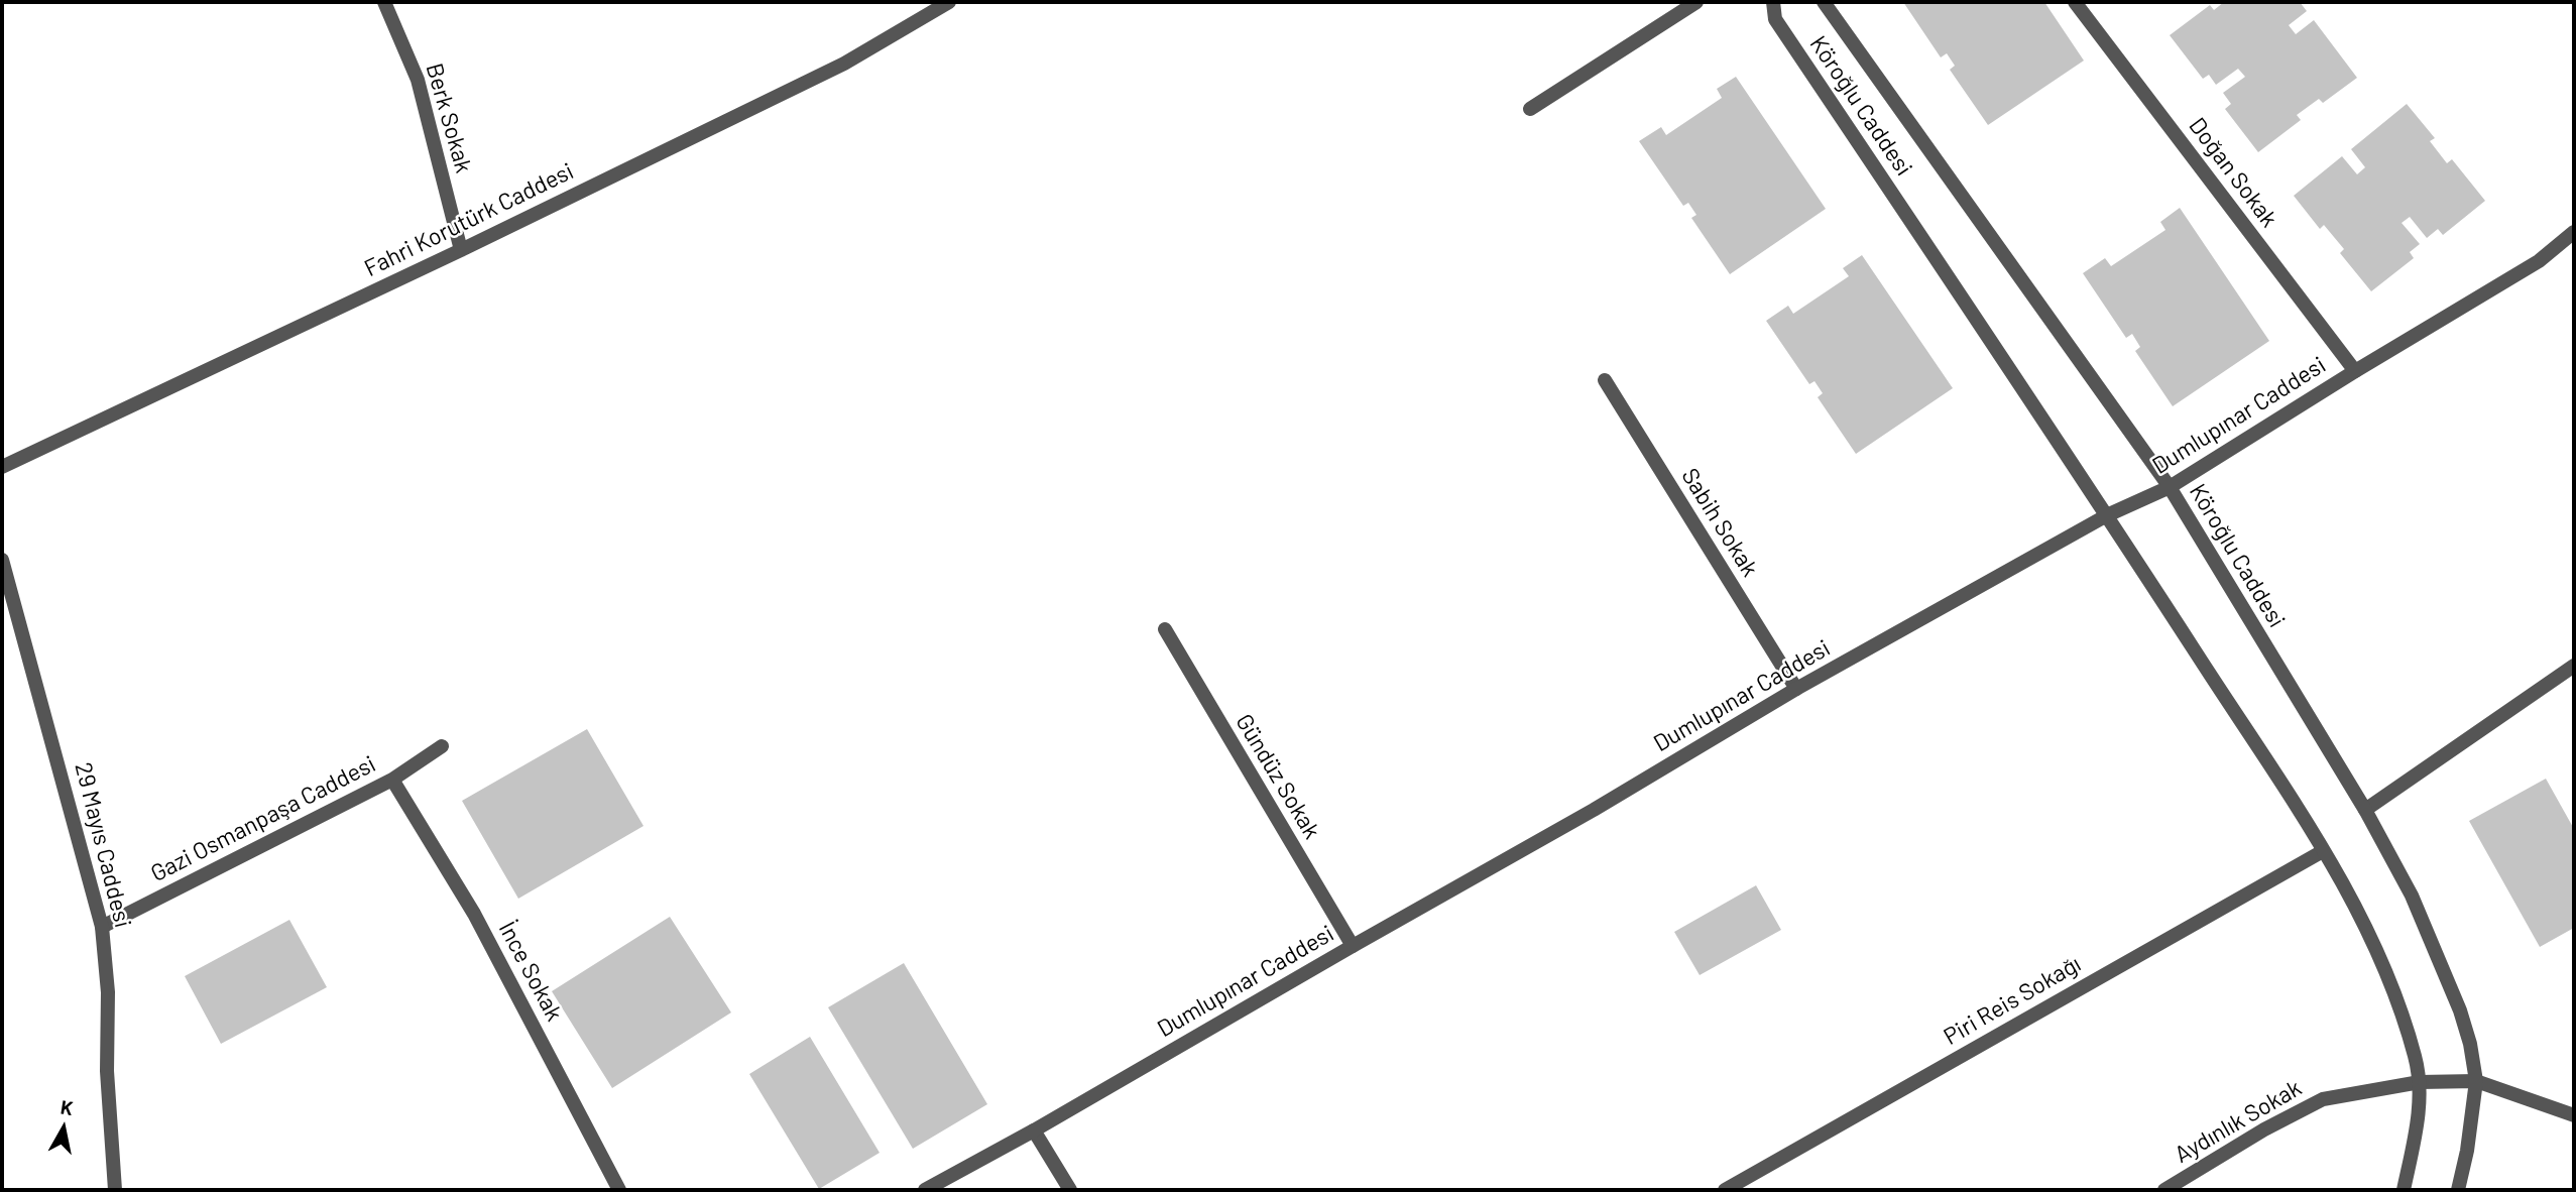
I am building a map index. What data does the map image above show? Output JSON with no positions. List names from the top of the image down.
{
  "streets": {
    "street": [
      "Köroğlu Caddesi",
      "Berk Sokak",
      "Doğan Sokak",
      "Fahri Korutürk Caddesi",
      "Dumlupınar Caddesi",
      "Sabih Sokak",
      "Gündüz Sokak",
      "Gazi Osmanpaşa Caddesi",
      "29 Mayıs Caddesi",
      "İnce Sokak",
      "Piri Reis Sokağı",
      "Aydınlık Sokak"
    ]
  },
  "crossings": [
    ["Köroğlu Caddesi", "Dumlupınar Caddesi"],
    ["Köroğlu Caddesi", "Piri Reis Sokağı"],
    ["Köroğlu Caddesi", "Aydınlık Sokak"],
    ["Berk Sokak", "Fahri Korutürk Caddesi"],
    ["Doğan Sokak", "Dumlupınar Caddesi"],
    ["Dumlupınar Caddesi", "Sabih Sokak"],
    ["Dumlupınar Caddesi", "Gündüz Sokak"],
    ["Gazi Osmanpaşa Caddesi", "29 Mayıs Caddesi"],
    ["Gazi Osmanpaşa Caddesi", "İnce Sokak"]
  ],
  "north": "top"
}
